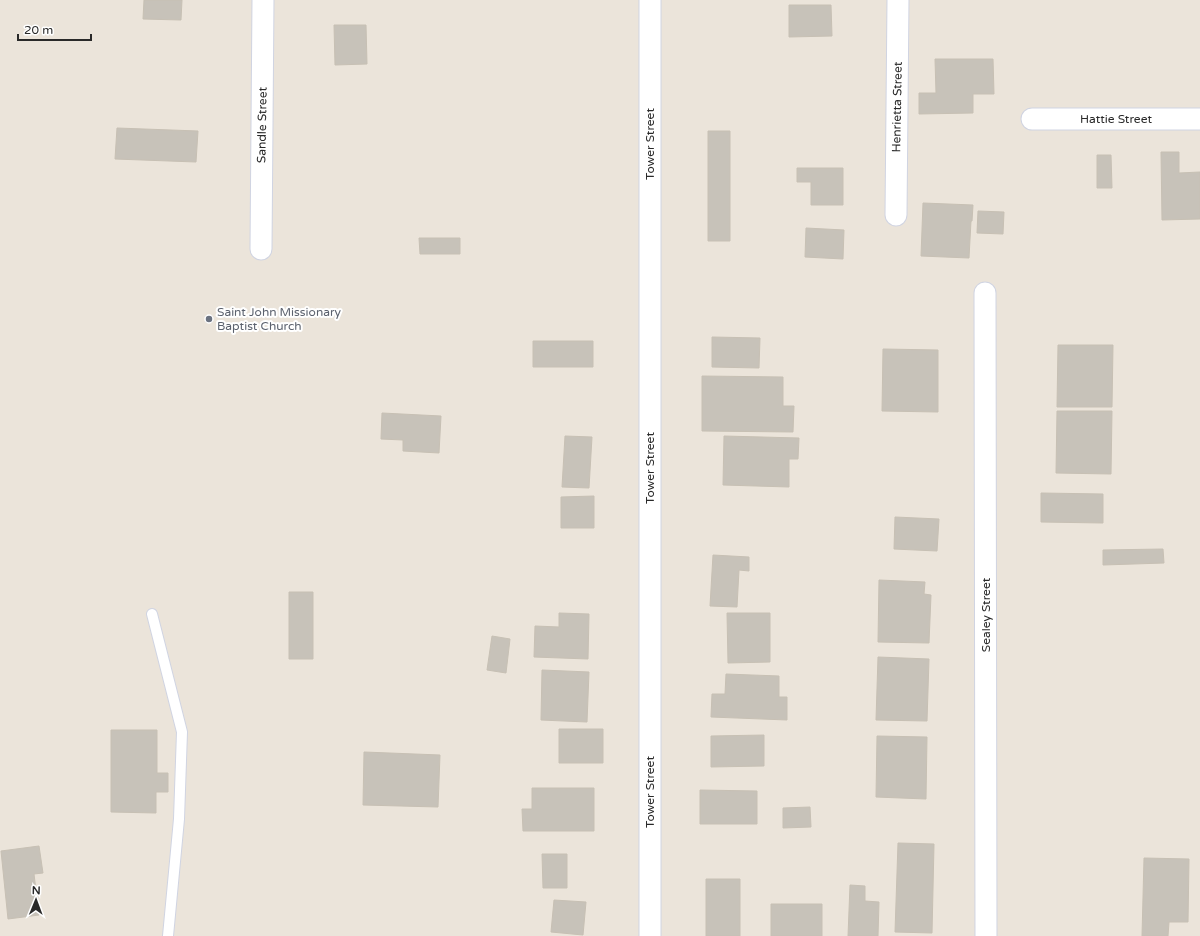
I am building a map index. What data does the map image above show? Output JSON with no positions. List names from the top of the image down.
{
  "streets": {
    "street": [
      "Henrietta Street",
      "Hattie Street",
      "Sandle Street",
      "Tower Street",
      "Sealey Street"
    ]
  },
  "places": ["Saint John Missionary Baptist Church"],
  "scale_bar": "20 m",
  "north": "top"
}
